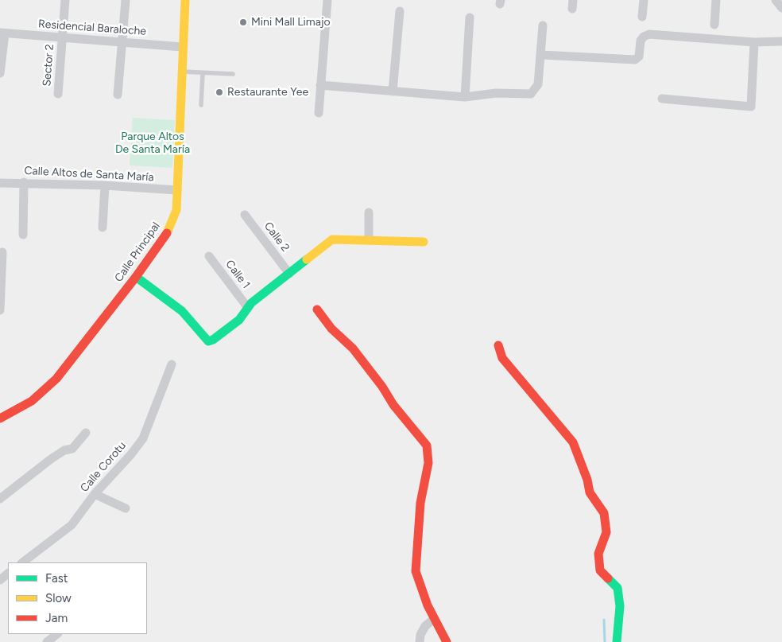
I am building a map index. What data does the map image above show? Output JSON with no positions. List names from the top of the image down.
{
  "streets": {
    "street": [
      "Residencial Baraloche",
      "Sector 2",
      "Calle Altos de Santa María",
      "Calle 2",
      "Calle Principal",
      "Calle 1",
      "Calle Corotu"
    ]
  },
  "crossings": [
    ["Residencial Baraloche", "Sector 2"],
    ["Residencial Baraloche", "Calle Principal"],
    ["Calle Altos de Santa María", "Calle Principal"]
  ],
  "parks": ["Parque Altos De Santa María"],
  "places": ["Mini Mall Limajo", "Restaurante Yee"],
  "legend": ["Fast", "Slow", "Jam"]
}
